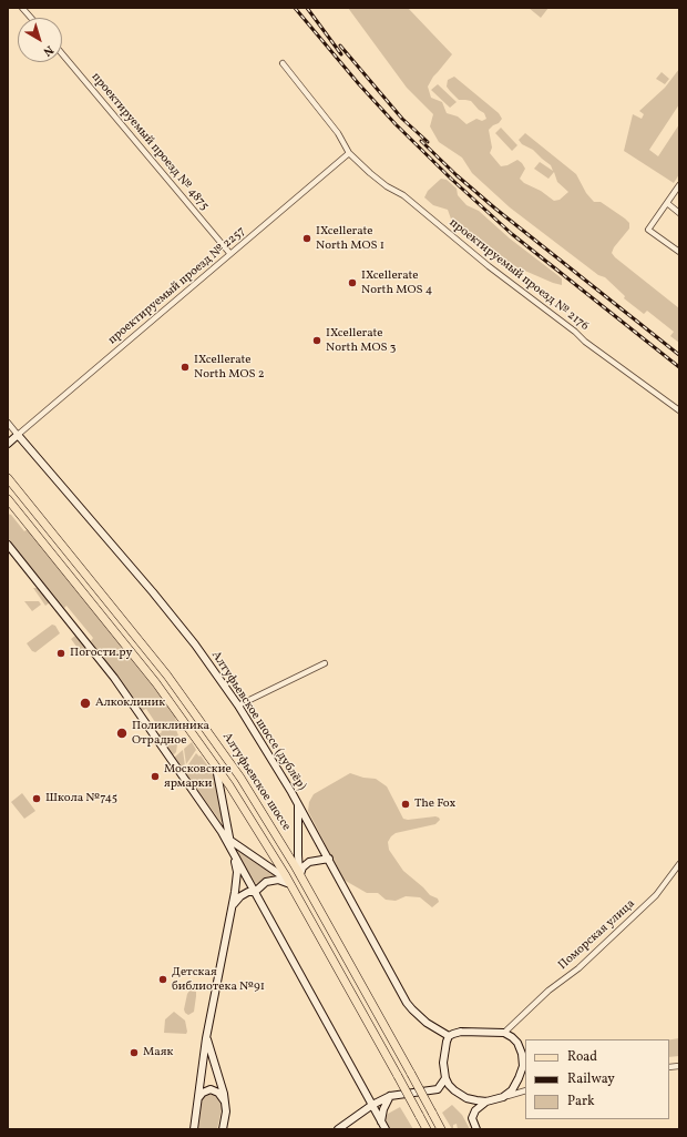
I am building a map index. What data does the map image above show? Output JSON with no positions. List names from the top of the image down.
{
  "streets": {
    "main road": ["Алтуфьевское шоссе (дублёр)", "Алтуфьевское шоссе"],
    "street": [
      "проектируемый проезд № 4875",
      "проектируемый проезд № 2176",
      "проектируемый проезд № 2257",
      "Поморская улица"
    ]
  },
  "crossings": [
    ["проектируемый проезд № 4875", "проектируемый проезд № 2257"],
    ["проектируемый проезд № 2176", "проектируемый проезд № 2257"],
    ["проектируемый проезд № 2257", "Алтуфьевское шоссе (дублёр)"],
    ["Алтуфьевское шоссе (дублёр)", "Поморская улица"]
  ],
  "places": [
    "IXcellerate North MOS 1",
    "IXcellerate North MOS 4",
    "IXcellerate North MOS 3",
    "IXcellerate North MOS 2",
    "Погости.ру",
    "Алкоклиник",
    "Поликлиника Отрадное",
    "Московские ярмарки",
    "Школа №745",
    "The Fox",
    "Детская библиотека №91",
    "Маяк"
  ],
  "legend": ["Road", "Railway", "Park"],
  "north": "bottom right"
}
